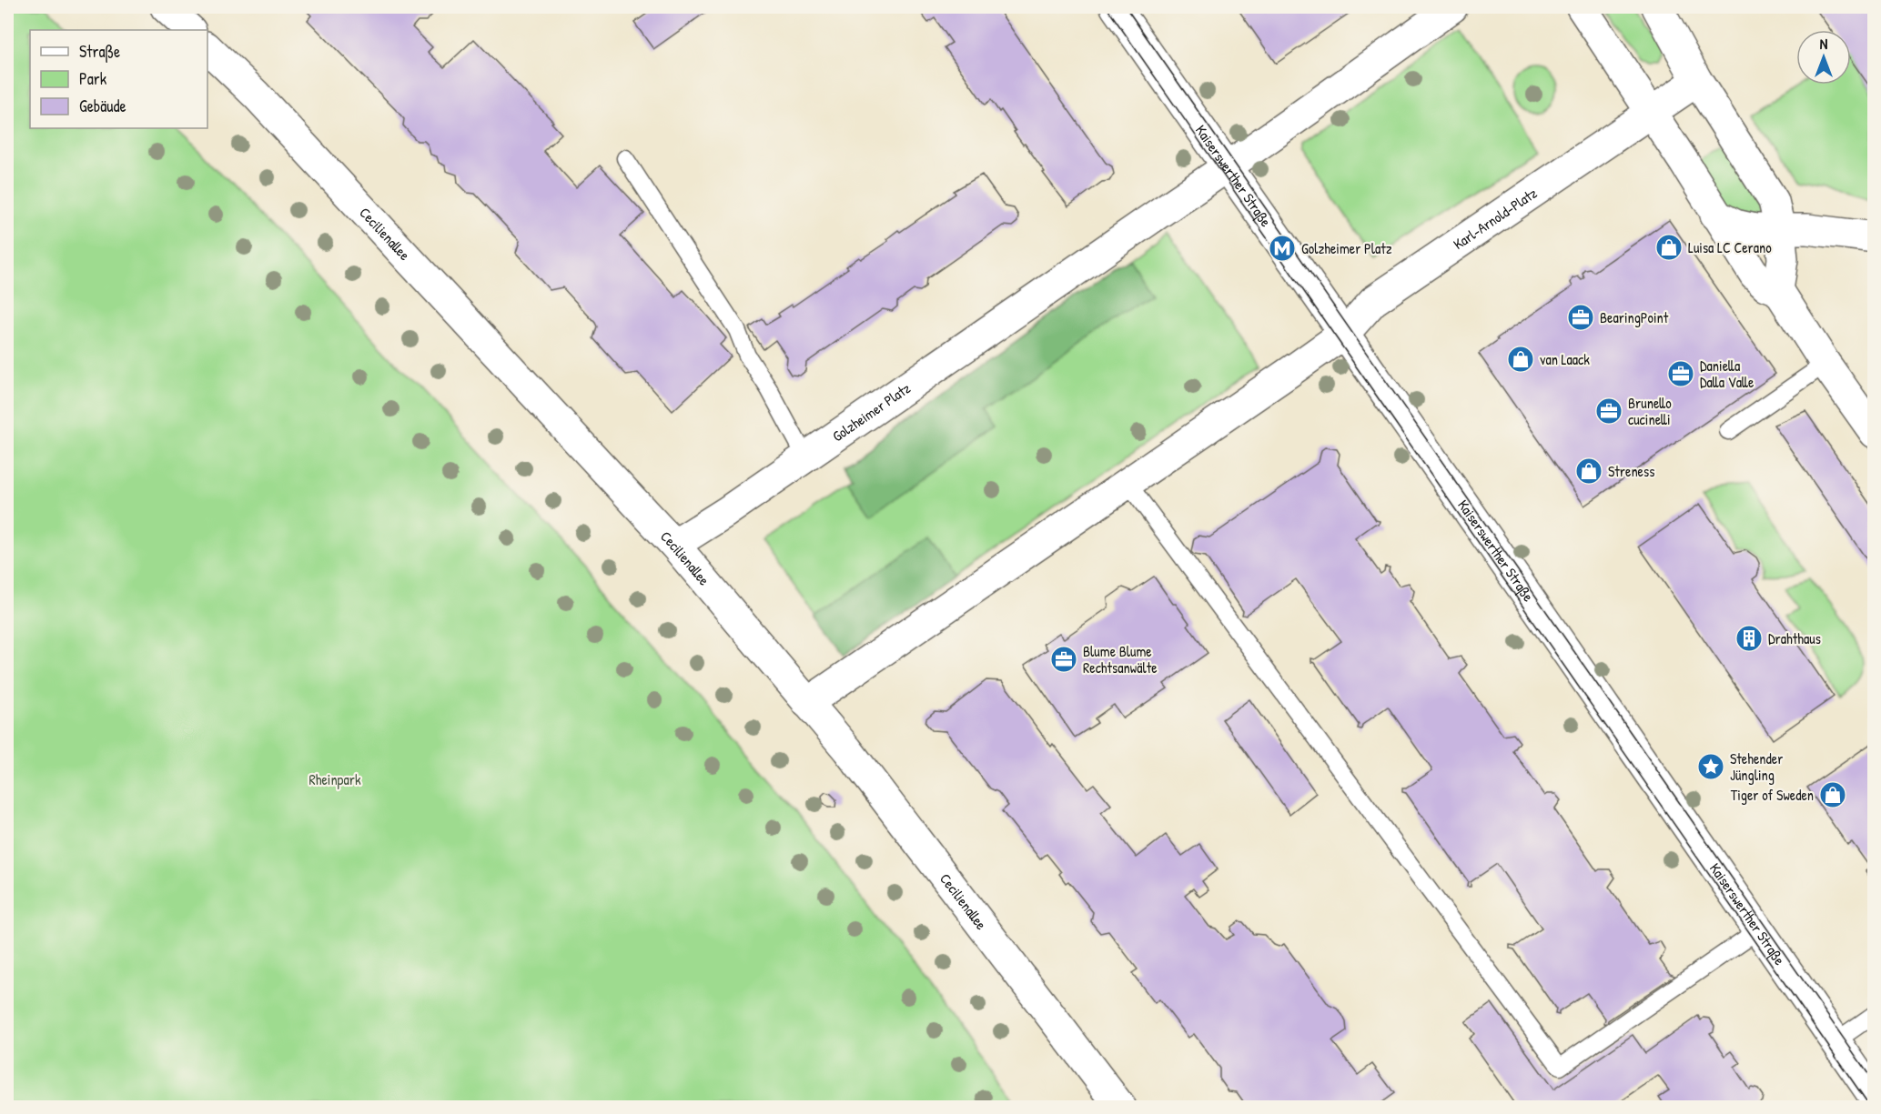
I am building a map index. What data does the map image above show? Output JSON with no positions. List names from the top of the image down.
{
  "streets": {
    "street": [
      "Kaiserswerther Straße",
      "Karl-Arnold-Platz",
      "Cecilienallee",
      "Golzheimer Platz"
    ]
  },
  "crossings": [
    ["Kaiserswerther Straße", "Karl-Arnold-Platz"],
    ["Kaiserswerther Straße", "Golzheimer Platz"],
    ["Cecilienallee", "Golzheimer Platz"]
  ],
  "parks": ["Rheinpark"],
  "places": {
    "shop": [
      "Luisa LC Cerano",
      "van Laack",
      "Streness",
      "Tiger of Sweden"
    ],
    "metro station": ["Golzheimer Platz"],
    "office": [
      "BearingPoint",
      "Daniella Dalla Valle",
      "Brunello cucinelli",
      "Blume Blume Rechtsanwälte"
    ],
    "building": ["Drahthaus"],
    "place": ["Stehender Jüngling"]
  },
  "legend": ["Straße", "Park", "Gebäude"],
  "north": "top"
}
